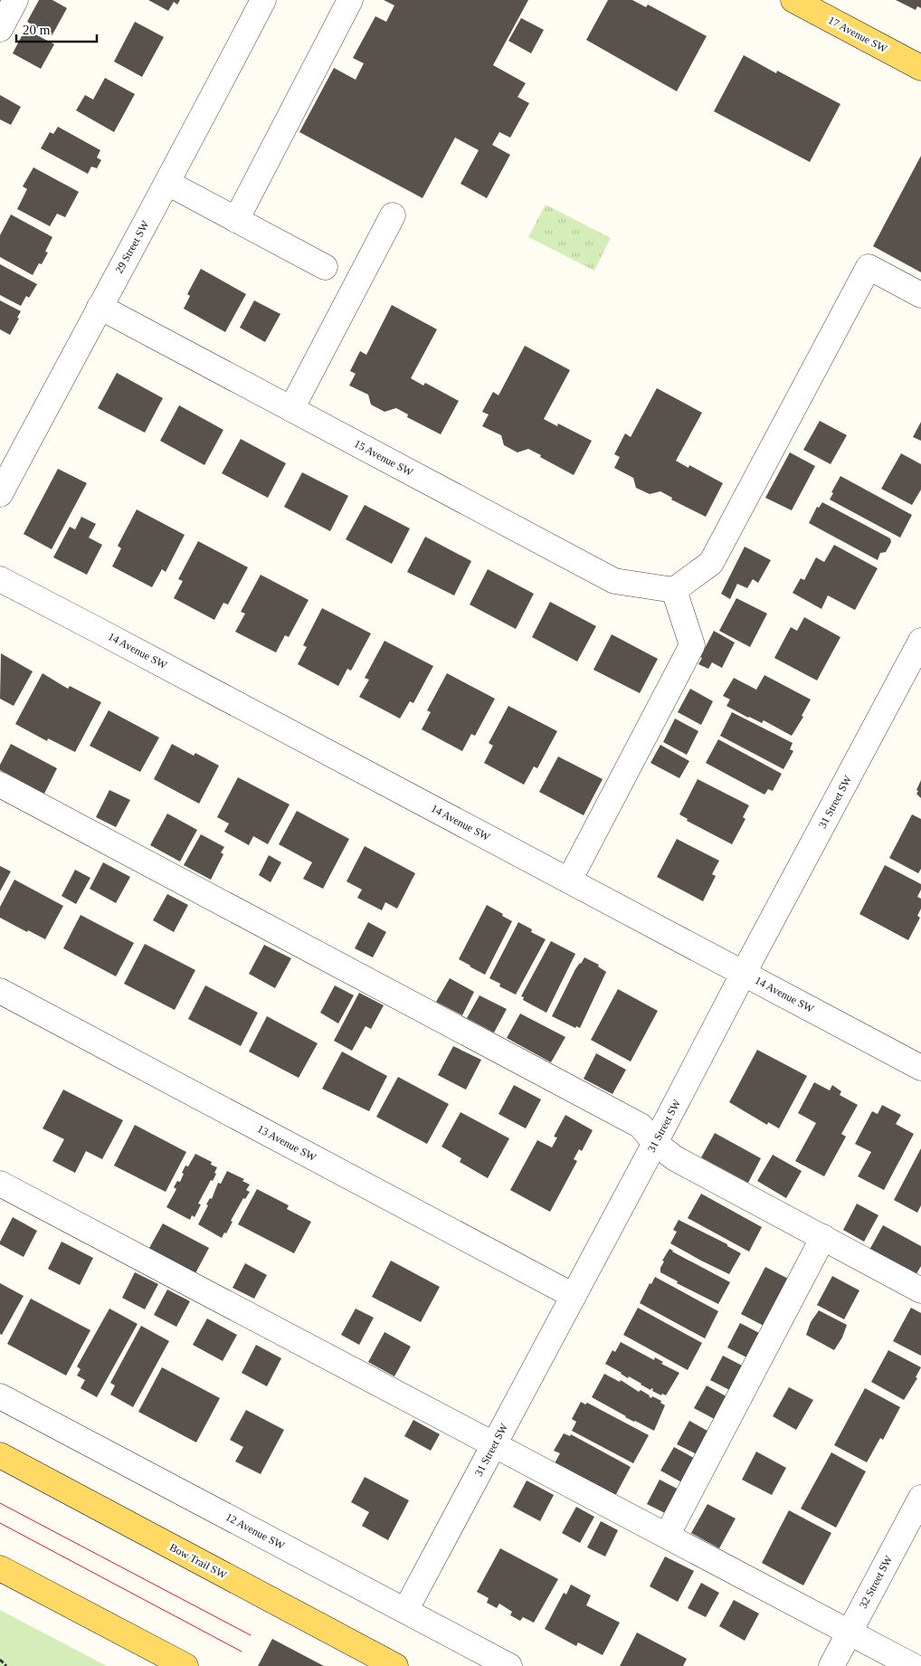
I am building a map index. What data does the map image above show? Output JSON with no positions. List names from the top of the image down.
{
  "streets": {
    "main road": ["17 Avenue SW", "Bow Trail SW"],
    "street": [
      "29 Street SW",
      "15 Avenue SW",
      "14 Avenue SW",
      "31 Street SW",
      "13 Avenue SW",
      "12 Avenue SW",
      "32 Street SW"
    ]
  },
  "crossings": [
    ["29 Street SW", "15 Avenue SW"],
    ["14 Avenue SW", "31 Street SW"],
    ["31 Street SW", "13 Avenue SW"],
    ["31 Street SW", "12 Avenue SW"]
  ],
  "scale_bar": "20 m"
}
